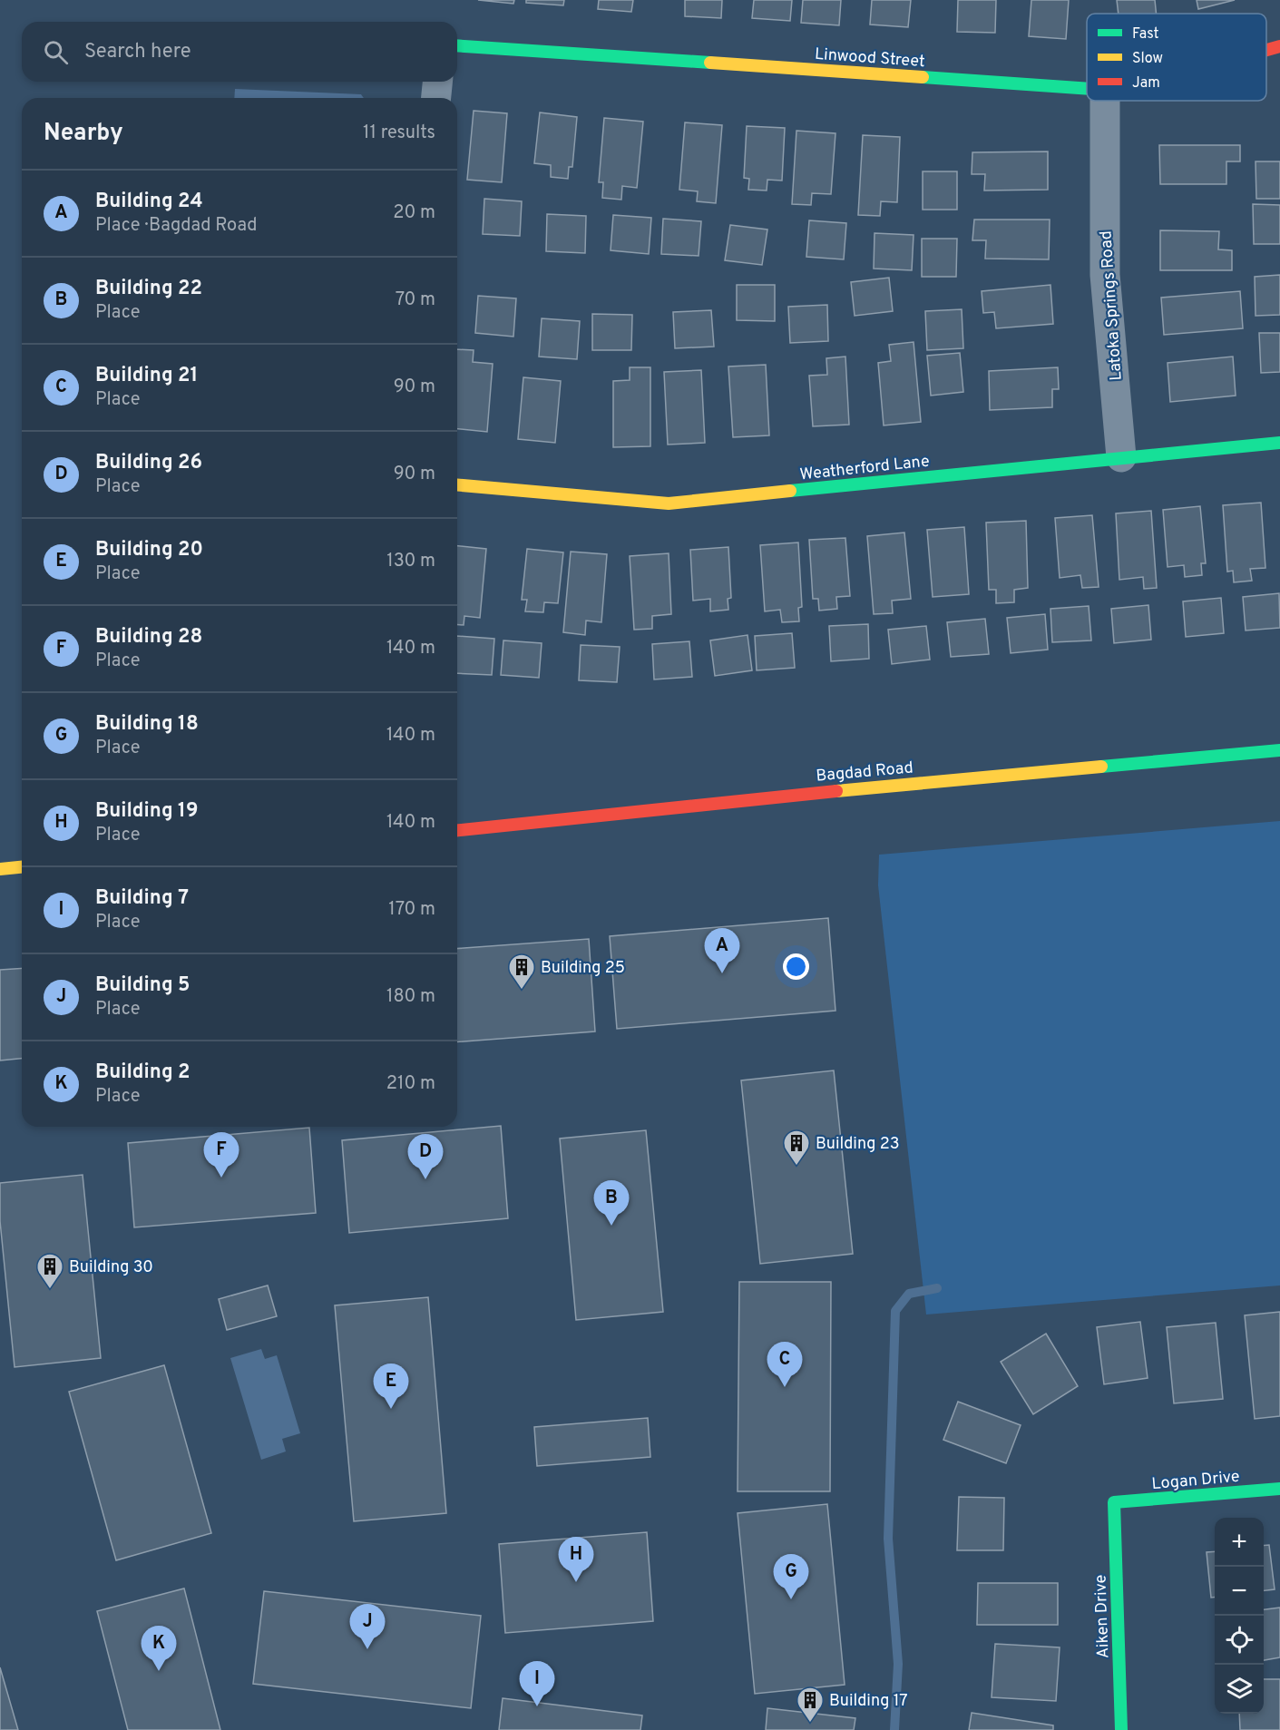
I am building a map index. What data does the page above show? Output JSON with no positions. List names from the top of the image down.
{
  "streets": {
    "street": [
      "Linwood Street",
      "Latoka Springs Road",
      "Weatherford Lane",
      "Bagdad Road",
      "Logan Drive",
      "Aiken Drive"
    ]
  },
  "crossings": [
    ["Latoka Springs Road", "Weatherford Lane"],
    ["Logan Drive", "Aiken Drive"]
  ],
  "places": {
    "building": [
      "Building 25",
      "Building 23",
      "Building 30",
      "Building 17"
    ]
  },
  "legend": ["Fast", "Slow", "Jam"],
  "page": {
    "search": "Search here",
    "heading": ["Nearby", "11 results"],
    "list": [
      {
        "mark": "A",
        "name": "Building 24",
        "note": "Place · Bagdad Road",
        "value": "20 m"
      },
      {
        "mark": "B",
        "name": "Building 22",
        "note": "Place",
        "value": "70 m"
      },
      {
        "mark": "C",
        "name": "Building 21",
        "note": "Place",
        "value": "90 m"
      },
      {
        "mark": "D",
        "name": "Building 26",
        "note": "Place",
        "value": "90 m"
      },
      {
        "mark": "E",
        "name": "Building 20",
        "note": "Place",
        "value": "130 m"
      },
      {
        "mark": "F",
        "name": "Building 28",
        "note": "Place",
        "value": "140 m"
      },
      {
        "mark": "G",
        "name": "Building 18",
        "note": "Place",
        "value": "140 m"
      },
      {
        "mark": "H",
        "name": "Building 19",
        "note": "Place",
        "value": "140 m"
      },
      {
        "mark": "I",
        "name": "Building 7",
        "note": "Place",
        "value": "170 m"
      },
      {
        "mark": "J",
        "name": "Building 5",
        "note": "Place",
        "value": "180 m"
      },
      {
        "mark": "K",
        "name": "Building 2",
        "note": "Place",
        "value": "210 m"
      }
    ],
    "pins": [
      "A",
      "F",
      "D",
      "B",
      "C",
      "E",
      "H",
      "G",
      "J",
      "K",
      "I"
    ],
    "map_buttons": ["+", "−"]
  }
}
